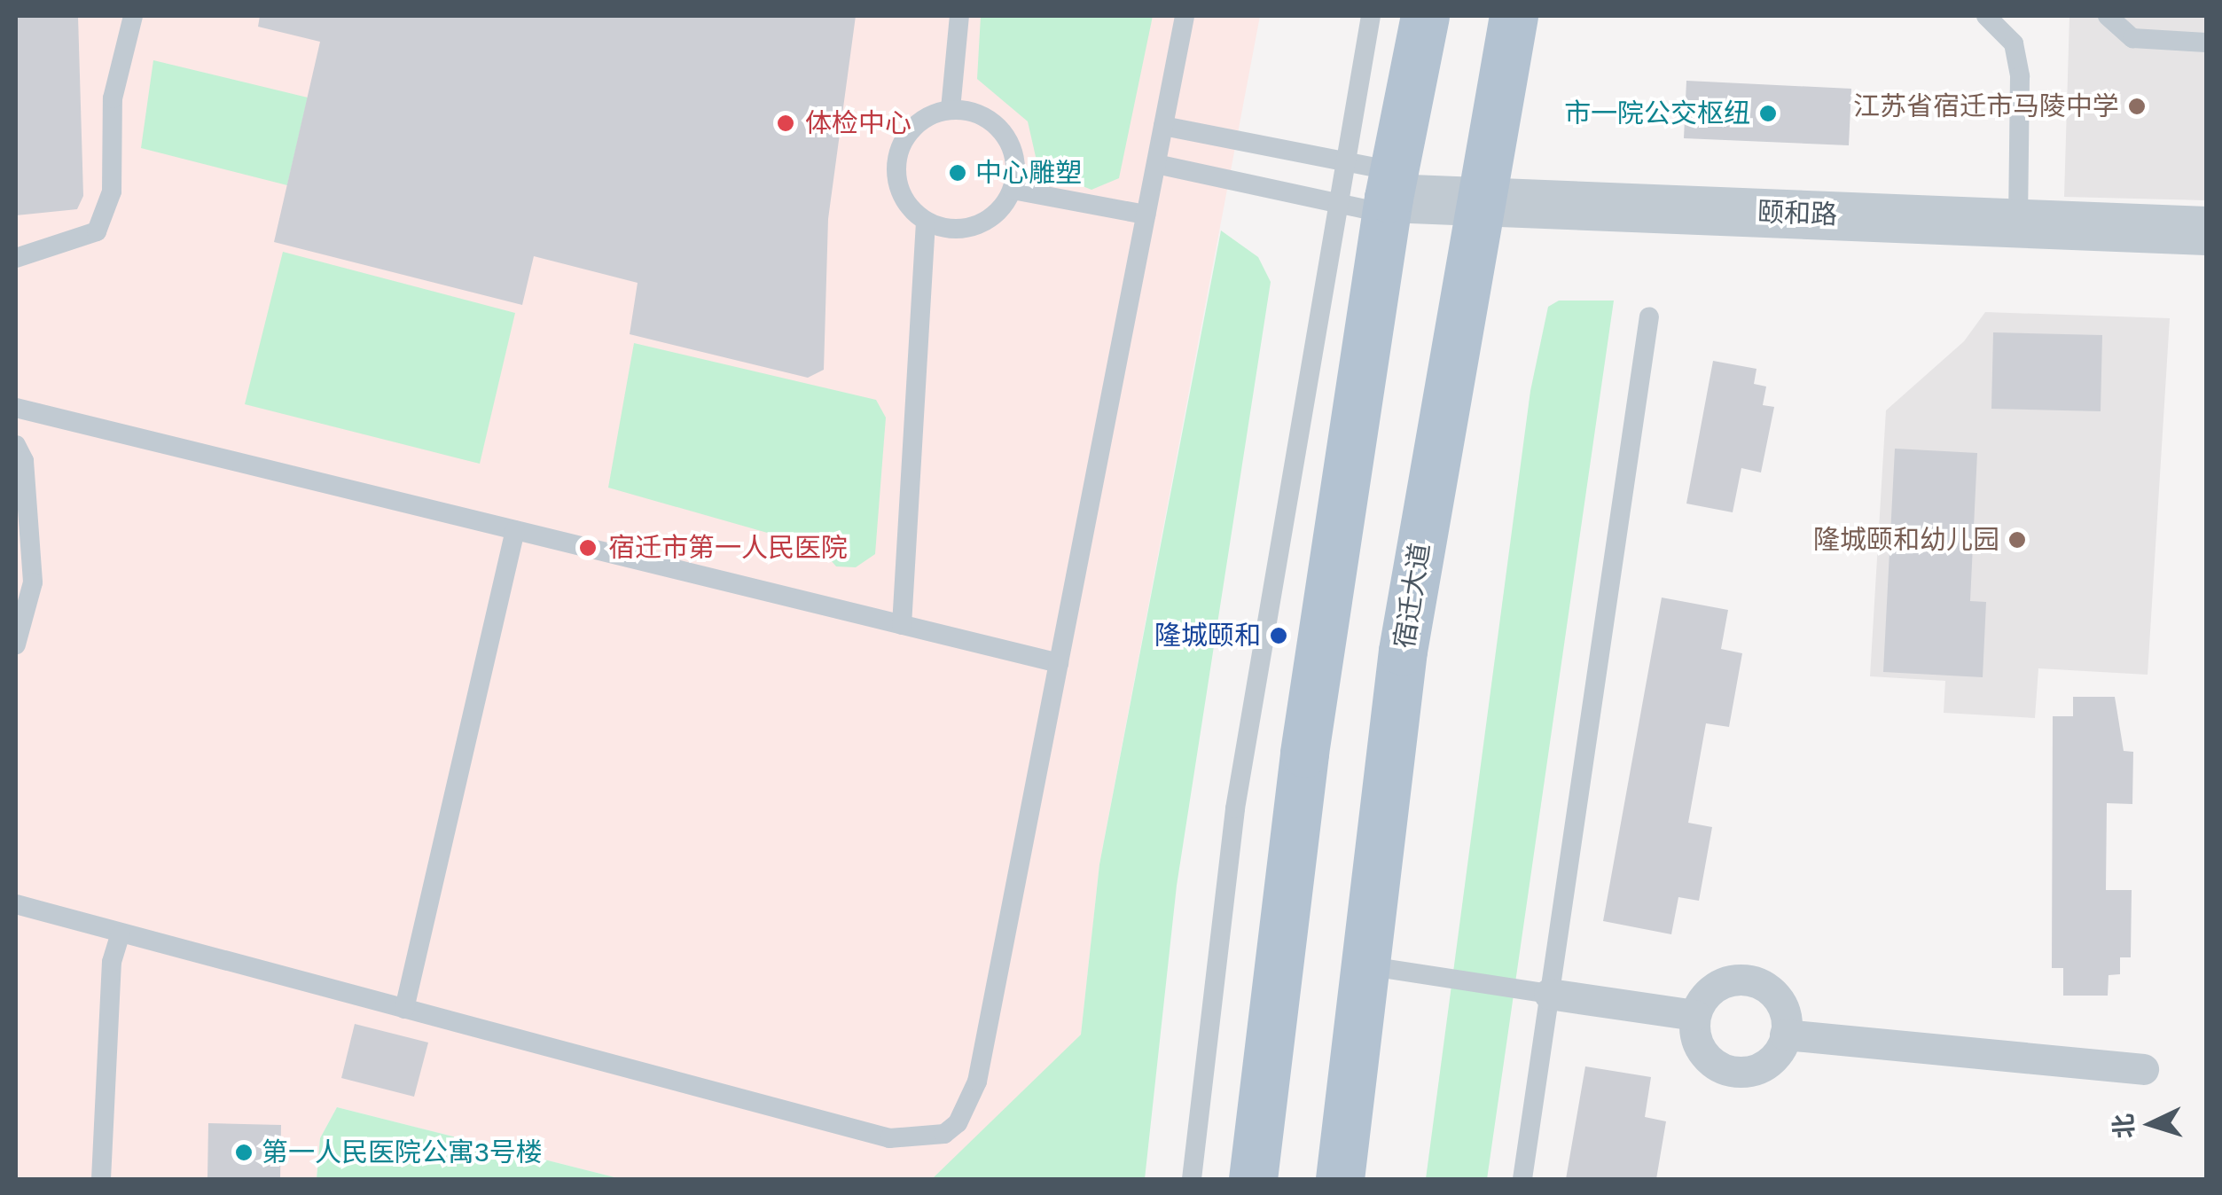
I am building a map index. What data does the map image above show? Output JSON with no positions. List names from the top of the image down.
{
  "streets": {
    "main road": ["宿迁大道"],
    "street": ["颐和路"]
  },
  "crossings": [
    ["颐和路", "宿迁大道"]
  ],
  "places": [
    "江苏省宿迁市马陵中学",
    "市一院公交枢纽",
    "体检中心",
    "中心雕塑",
    "隆城颐和幼儿园",
    "宿迁市第一人民医院",
    "隆城颐和",
    "第一人民医院公寓3号楼"
  ],
  "north": "left"
}
